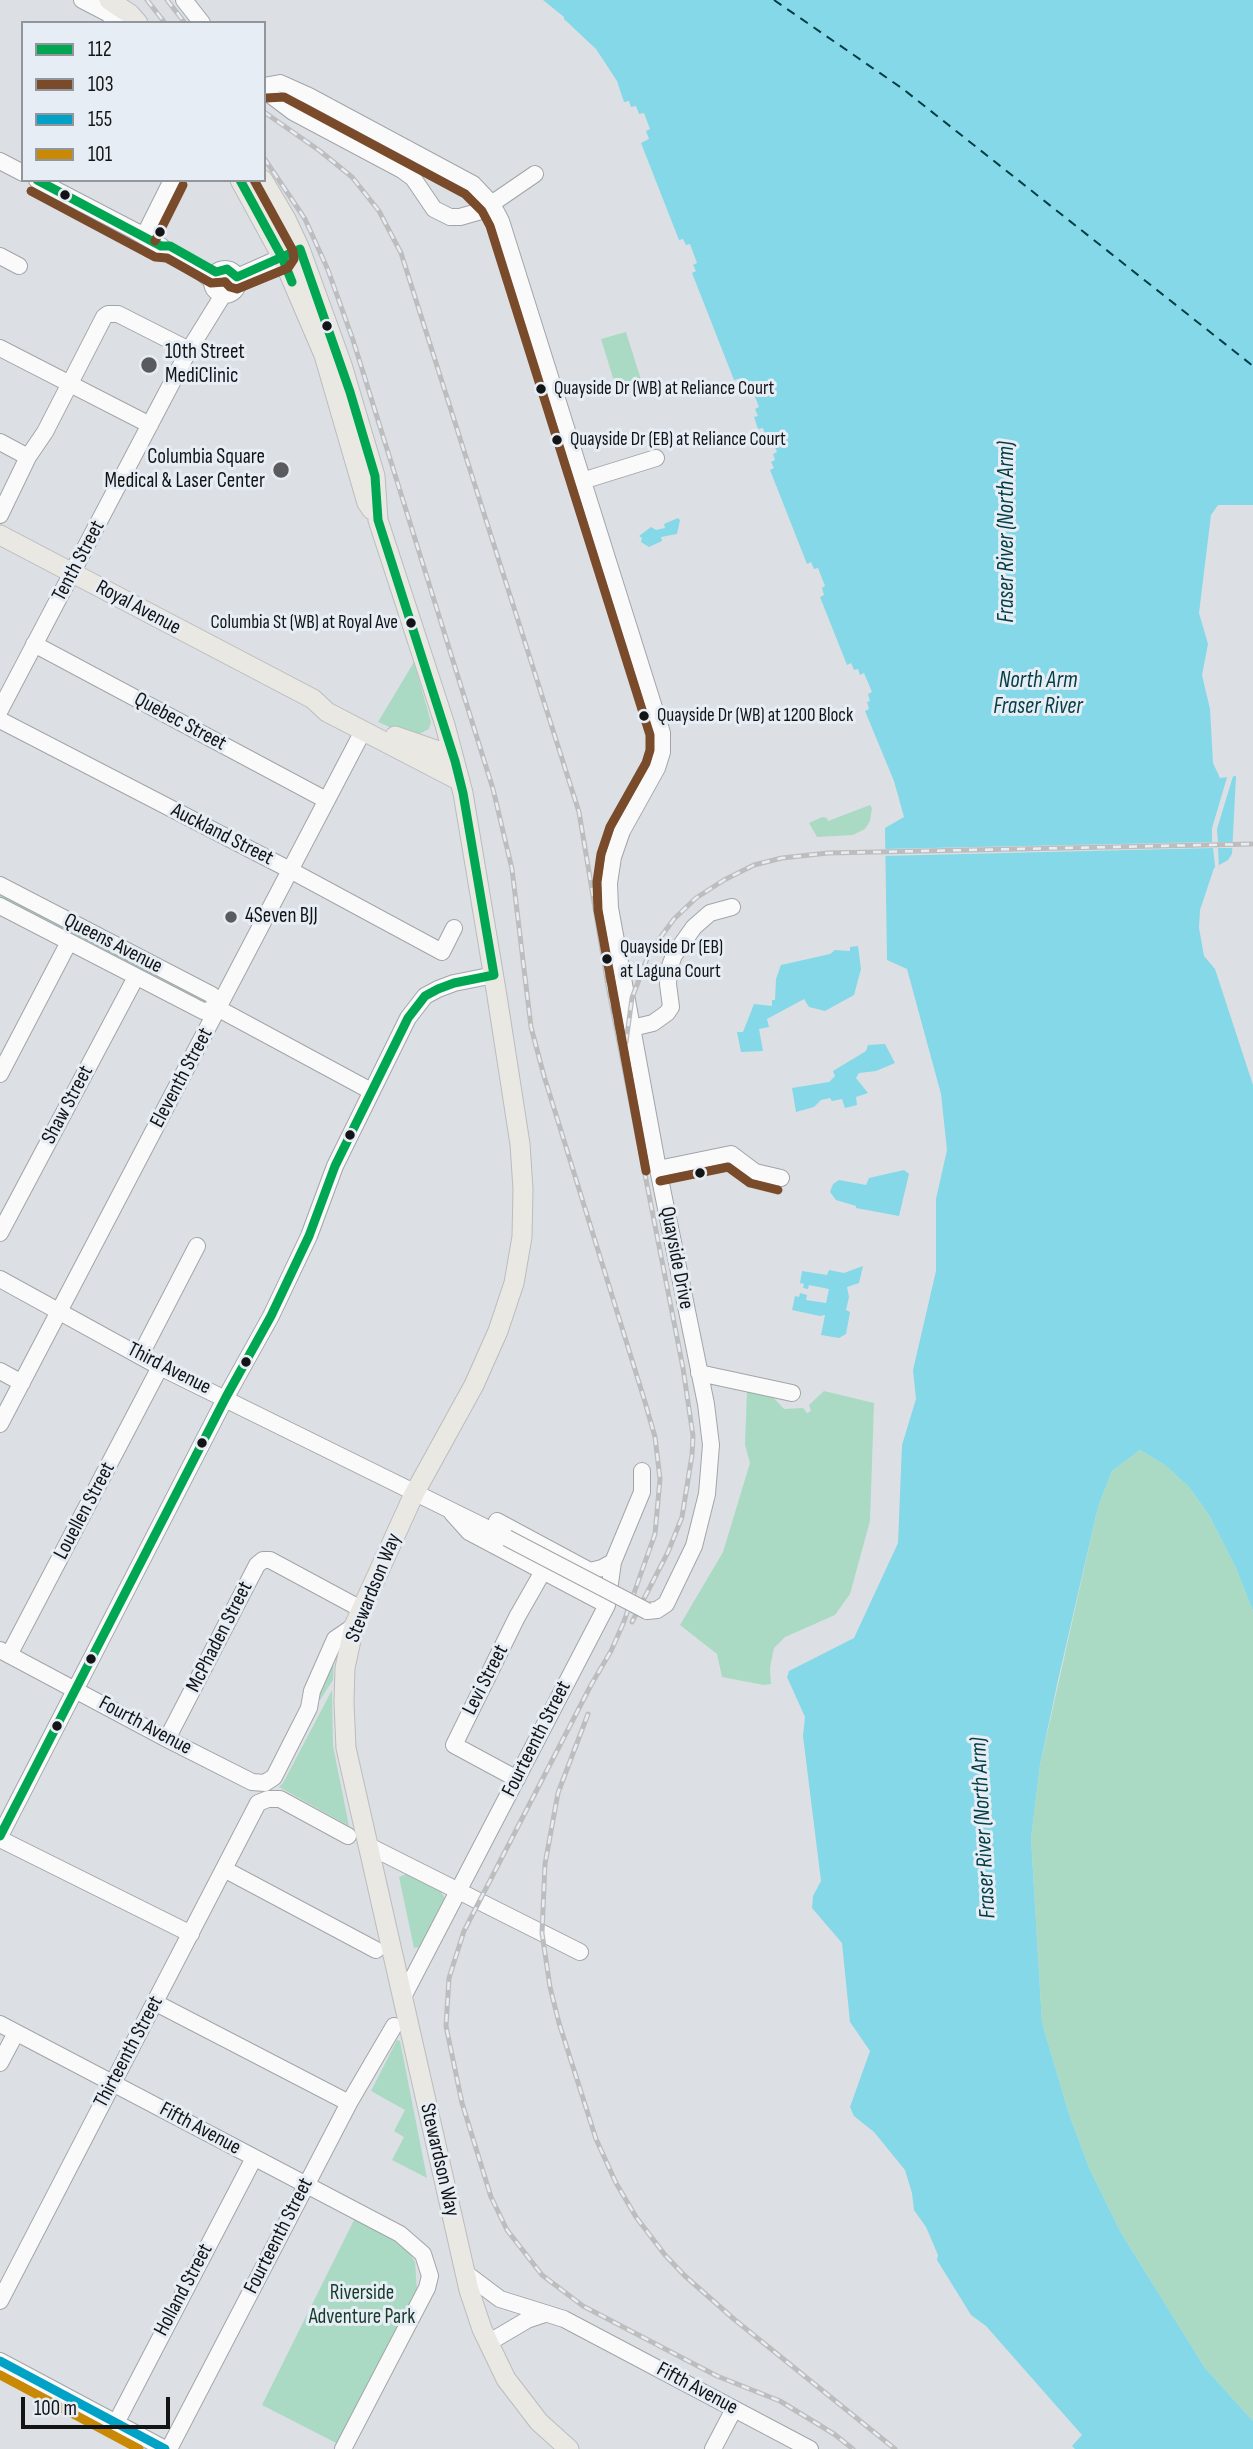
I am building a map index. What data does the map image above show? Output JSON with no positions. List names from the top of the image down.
{
  "streets": {
    "main road": ["Royal Avenue", "Stewardson Way"],
    "street": [
      "Tenth Street",
      "Quebec Street",
      "Auckland Street",
      "Queens Avenue",
      "Eleventh Street",
      "Shaw Street",
      "Quayside Drive",
      "Third Avenue",
      "Louellen Street",
      "McPhaden Street",
      "Levi Street",
      "Fourth Avenue",
      "Fourteenth Street",
      "Thirteenth Street",
      "Fifth Avenue",
      "Holland Street"
    ]
  },
  "crossings": [
    ["Tenth Street", "Royal Avenue"],
    ["Tenth Street", "Quebec Street"],
    ["Royal Avenue", "Eleventh Street"],
    ["Royal Avenue", "Stewardson Way"],
    ["Quebec Street", "Eleventh Street"],
    ["Auckland Street", "Eleventh Street"],
    ["Queens Avenue", "Eleventh Street"],
    ["Queens Avenue", "Shaw Street"],
    ["Eleventh Street", "Third Avenue"],
    ["Quayside Drive", "Third Avenue"],
    ["Third Avenue", "Louellen Street"],
    ["Third Avenue", "Stewardson Way"],
    ["Louellen Street", "Fourth Avenue"],
    ["Stewardson Way", "McPhaden Street"],
    ["Stewardson Way", "Fourth Avenue"],
    ["Stewardson Way", "Fourteenth Street"],
    ["Stewardson Way", "Fifth Avenue"],
    ["McPhaden Street", "Fourth Avenue"],
    ["Levi Street", "Fourteenth Street"],
    ["Fourteenth Street", "Fifth Avenue"],
    ["Thirteenth Street", "Fifth Avenue"],
    ["Fifth Avenue", "Holland Street"]
  ],
  "water": ["Fraser River (North Arm)", "North Arm Fraser River"],
  "parks": ["Riverside Adventure Park"],
  "places": [
    "10th Street MediClinic",
    "Quayside Dr (WB) at Reliance Court",
    "Quayside Dr (EB) at Reliance Court",
    "Columbia Square Medical & Laser Center",
    "Columbia St (WB) at Royal Ave",
    "Quayside Dr (WB) at 1200 Block",
    "4Seven BJJ",
    "Quayside Dr (EB) at Laguna Court"
  ],
  "lines": [
    "transit line 103",
    "transit line 112",
    "transit line 155",
    "transit line 101"
  ],
  "legend": [
    "112",
    "103",
    "155",
    "101"
  ],
  "scale_bar": "100 m"
}
